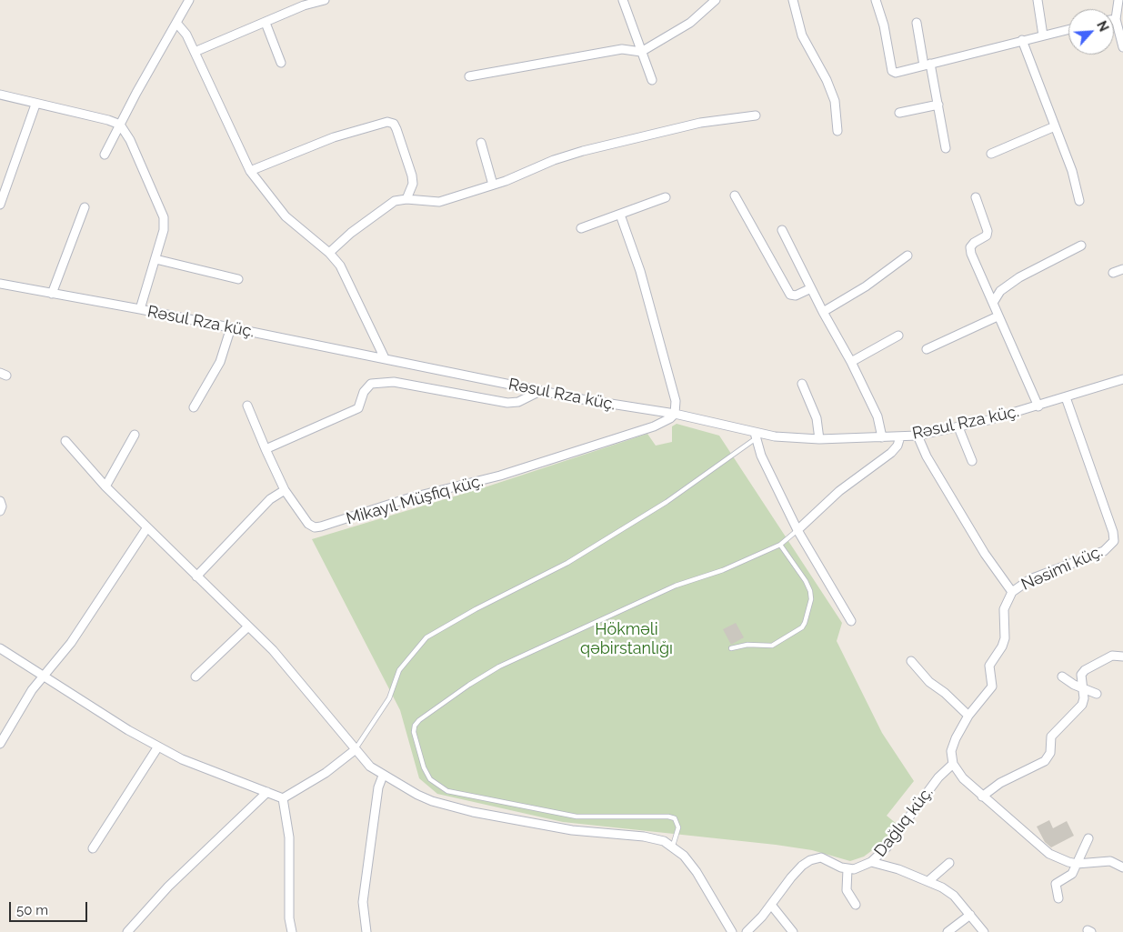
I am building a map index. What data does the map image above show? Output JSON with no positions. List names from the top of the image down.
{
  "streets": {
    "street": [
      "Rəsul Rza küç.",
      "Mikayıl Müşfiq küç.",
      "Nəsimi küç.",
      "Dağlıq küç."
    ]
  },
  "crossings": [
    ["Rəsul Rza küç.", "Mikayıl Müşfiq küç."],
    ["Rəsul Rza küç.", "Nəsimi küç."],
    ["Nəsimi küç.", "Dağlıq küç."]
  ],
  "parks": ["Hökməli qəbirstanlığı"],
  "scale_bar": "50 m",
  "north": "top right"
}
